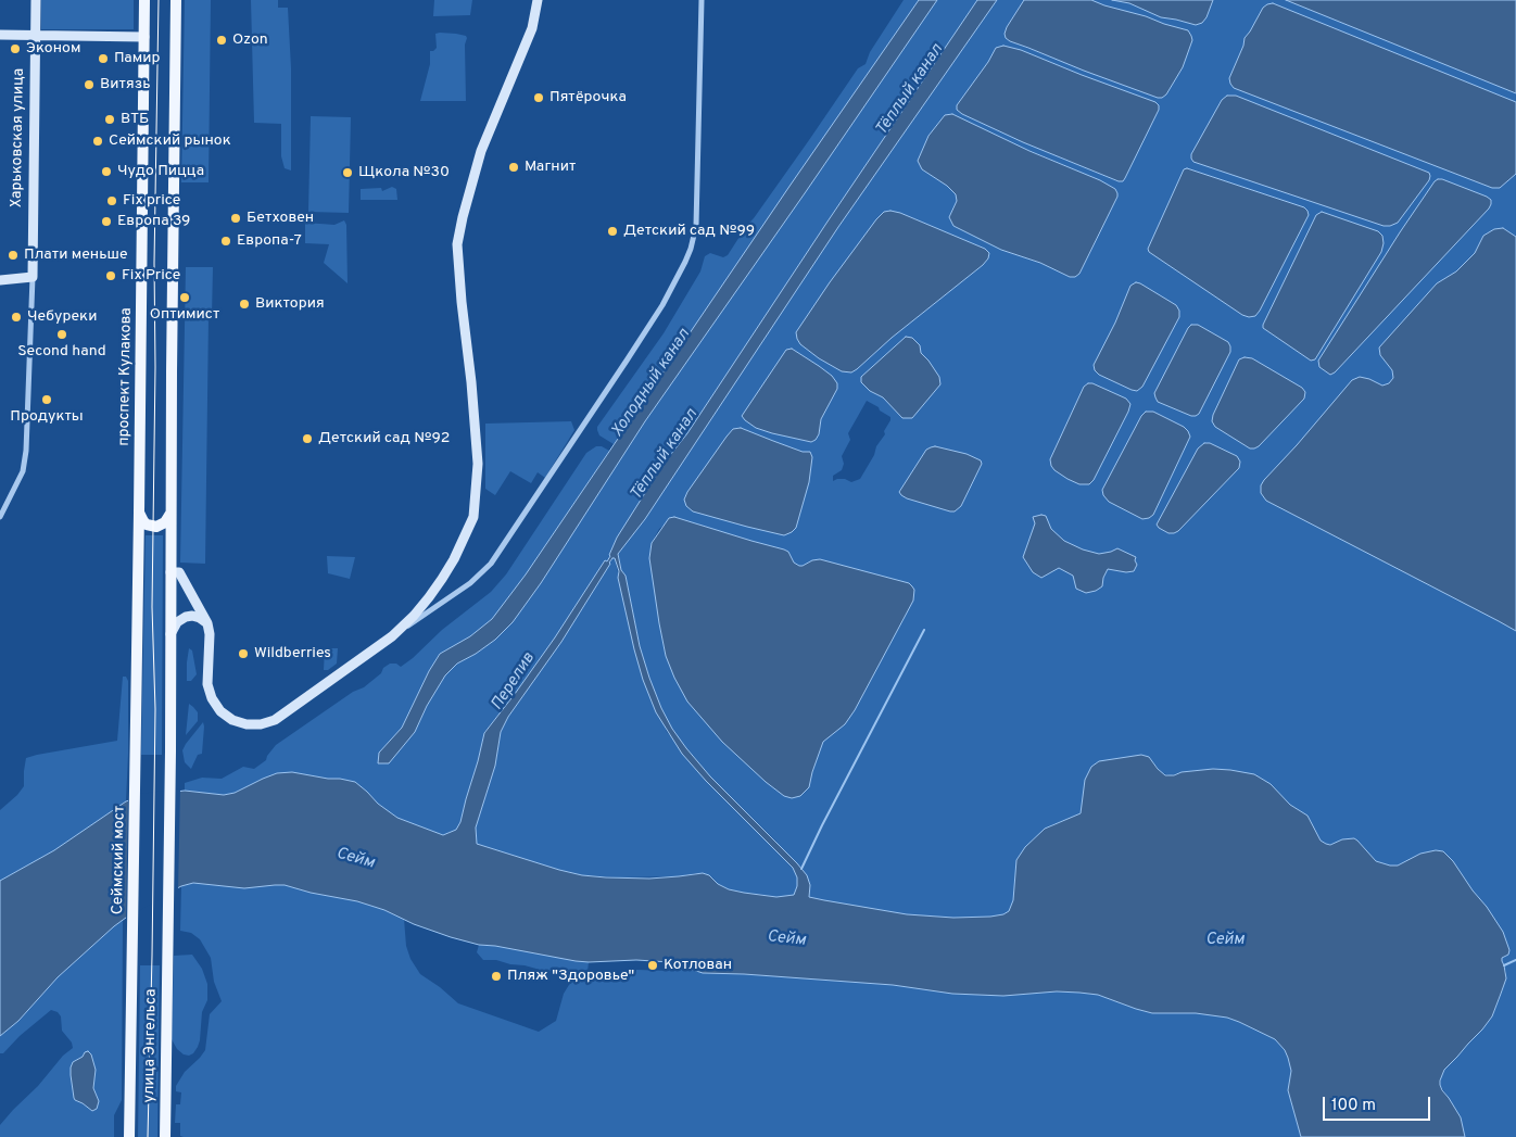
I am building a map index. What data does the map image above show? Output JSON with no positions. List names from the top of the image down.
{
  "streets": {
    "main road": ["проспект Кулакова", "Сеймский мост", "улица Энгельса"],
    "street": ["Харьковская улица"]
  },
  "crossings": [
    ["проспект Кулакова", "Сеймский мост"],
    ["Сеймский мост", "улица Энгельса"]
  ],
  "water": [
    "Тёплый канал",
    "Холодный канал",
    "Перелив",
    "Сейм"
  ],
  "places": [
    "Ozon",
    "Эконом",
    "Памир",
    "Витязь",
    "Пятёрочка",
    "ВТБ",
    "Сеймский рынок",
    "Магнит",
    "Чудо Пицца",
    "Щкола №30",
    "Fix price",
    "Бетховен",
    "Европа 39",
    "Детский сад №99",
    "Европа-7",
    "Плати меньше",
    "Fix Price",
    "Оптимист",
    "Виктория",
    "Чебуреки",
    "Second hand",
    "Продукты",
    "Детский сад №92",
    "Wildberries",
    "Котлован",
    "Пляж \"Здоровье\""
  ],
  "scale_bar": "100 m"
}
